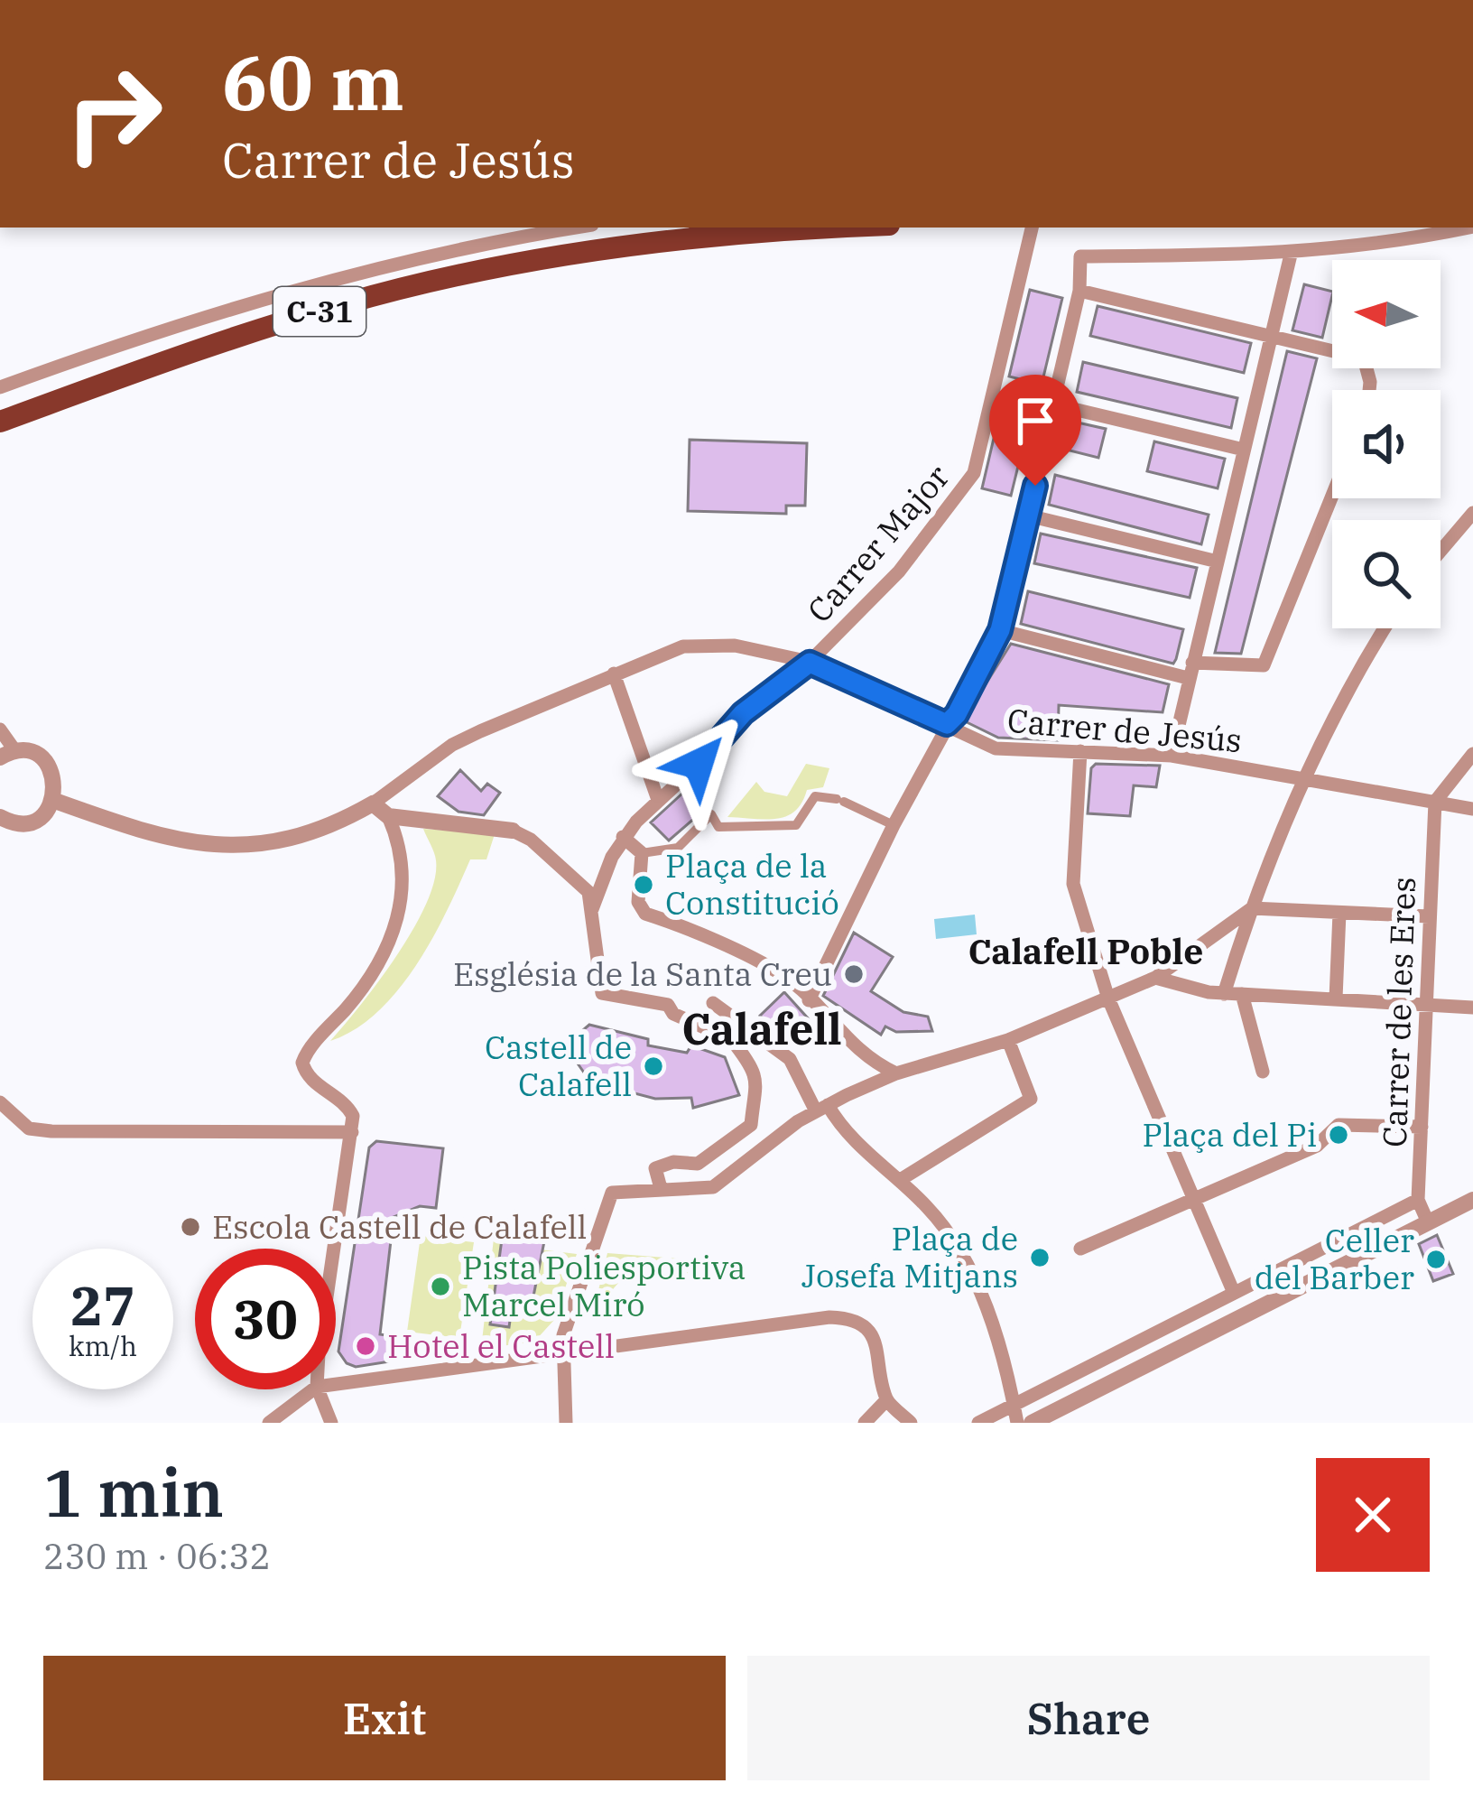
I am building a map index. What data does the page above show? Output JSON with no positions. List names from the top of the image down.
{
  "streets": {
    "main road": ["C-31"],
    "street": ["Carrer Major", "Carrer de Jesús", "Carrer de les Eres"]
  },
  "crossings": [
    ["Carrer Major", "Carrer de Jesús"],
    ["Carrer de Jesús", "Carrer de les Eres"]
  ],
  "districts": ["Calafell Poble", "Calafell"],
  "places": [
    "Plaça de la Constitució",
    "Església de la Santa Creu",
    "Castell de Calafell",
    "Plaça del Pi",
    "Escola Castell de Calafell",
    "Plaça de Josefa Mitjans",
    "Celler del Barber",
    "Pista Poliesportiva Marcel Miró",
    "Hotel el Castell"
  ],
  "north": "left",
  "page": {
    "turn": ["60 m", "Carrer de Jesús"],
    "speed": "27 km/h",
    "limit": "30",
    "heading": ["1 min", "230 m · 06:32"],
    "buttons": ["Exit", "Share"]
  }
}
